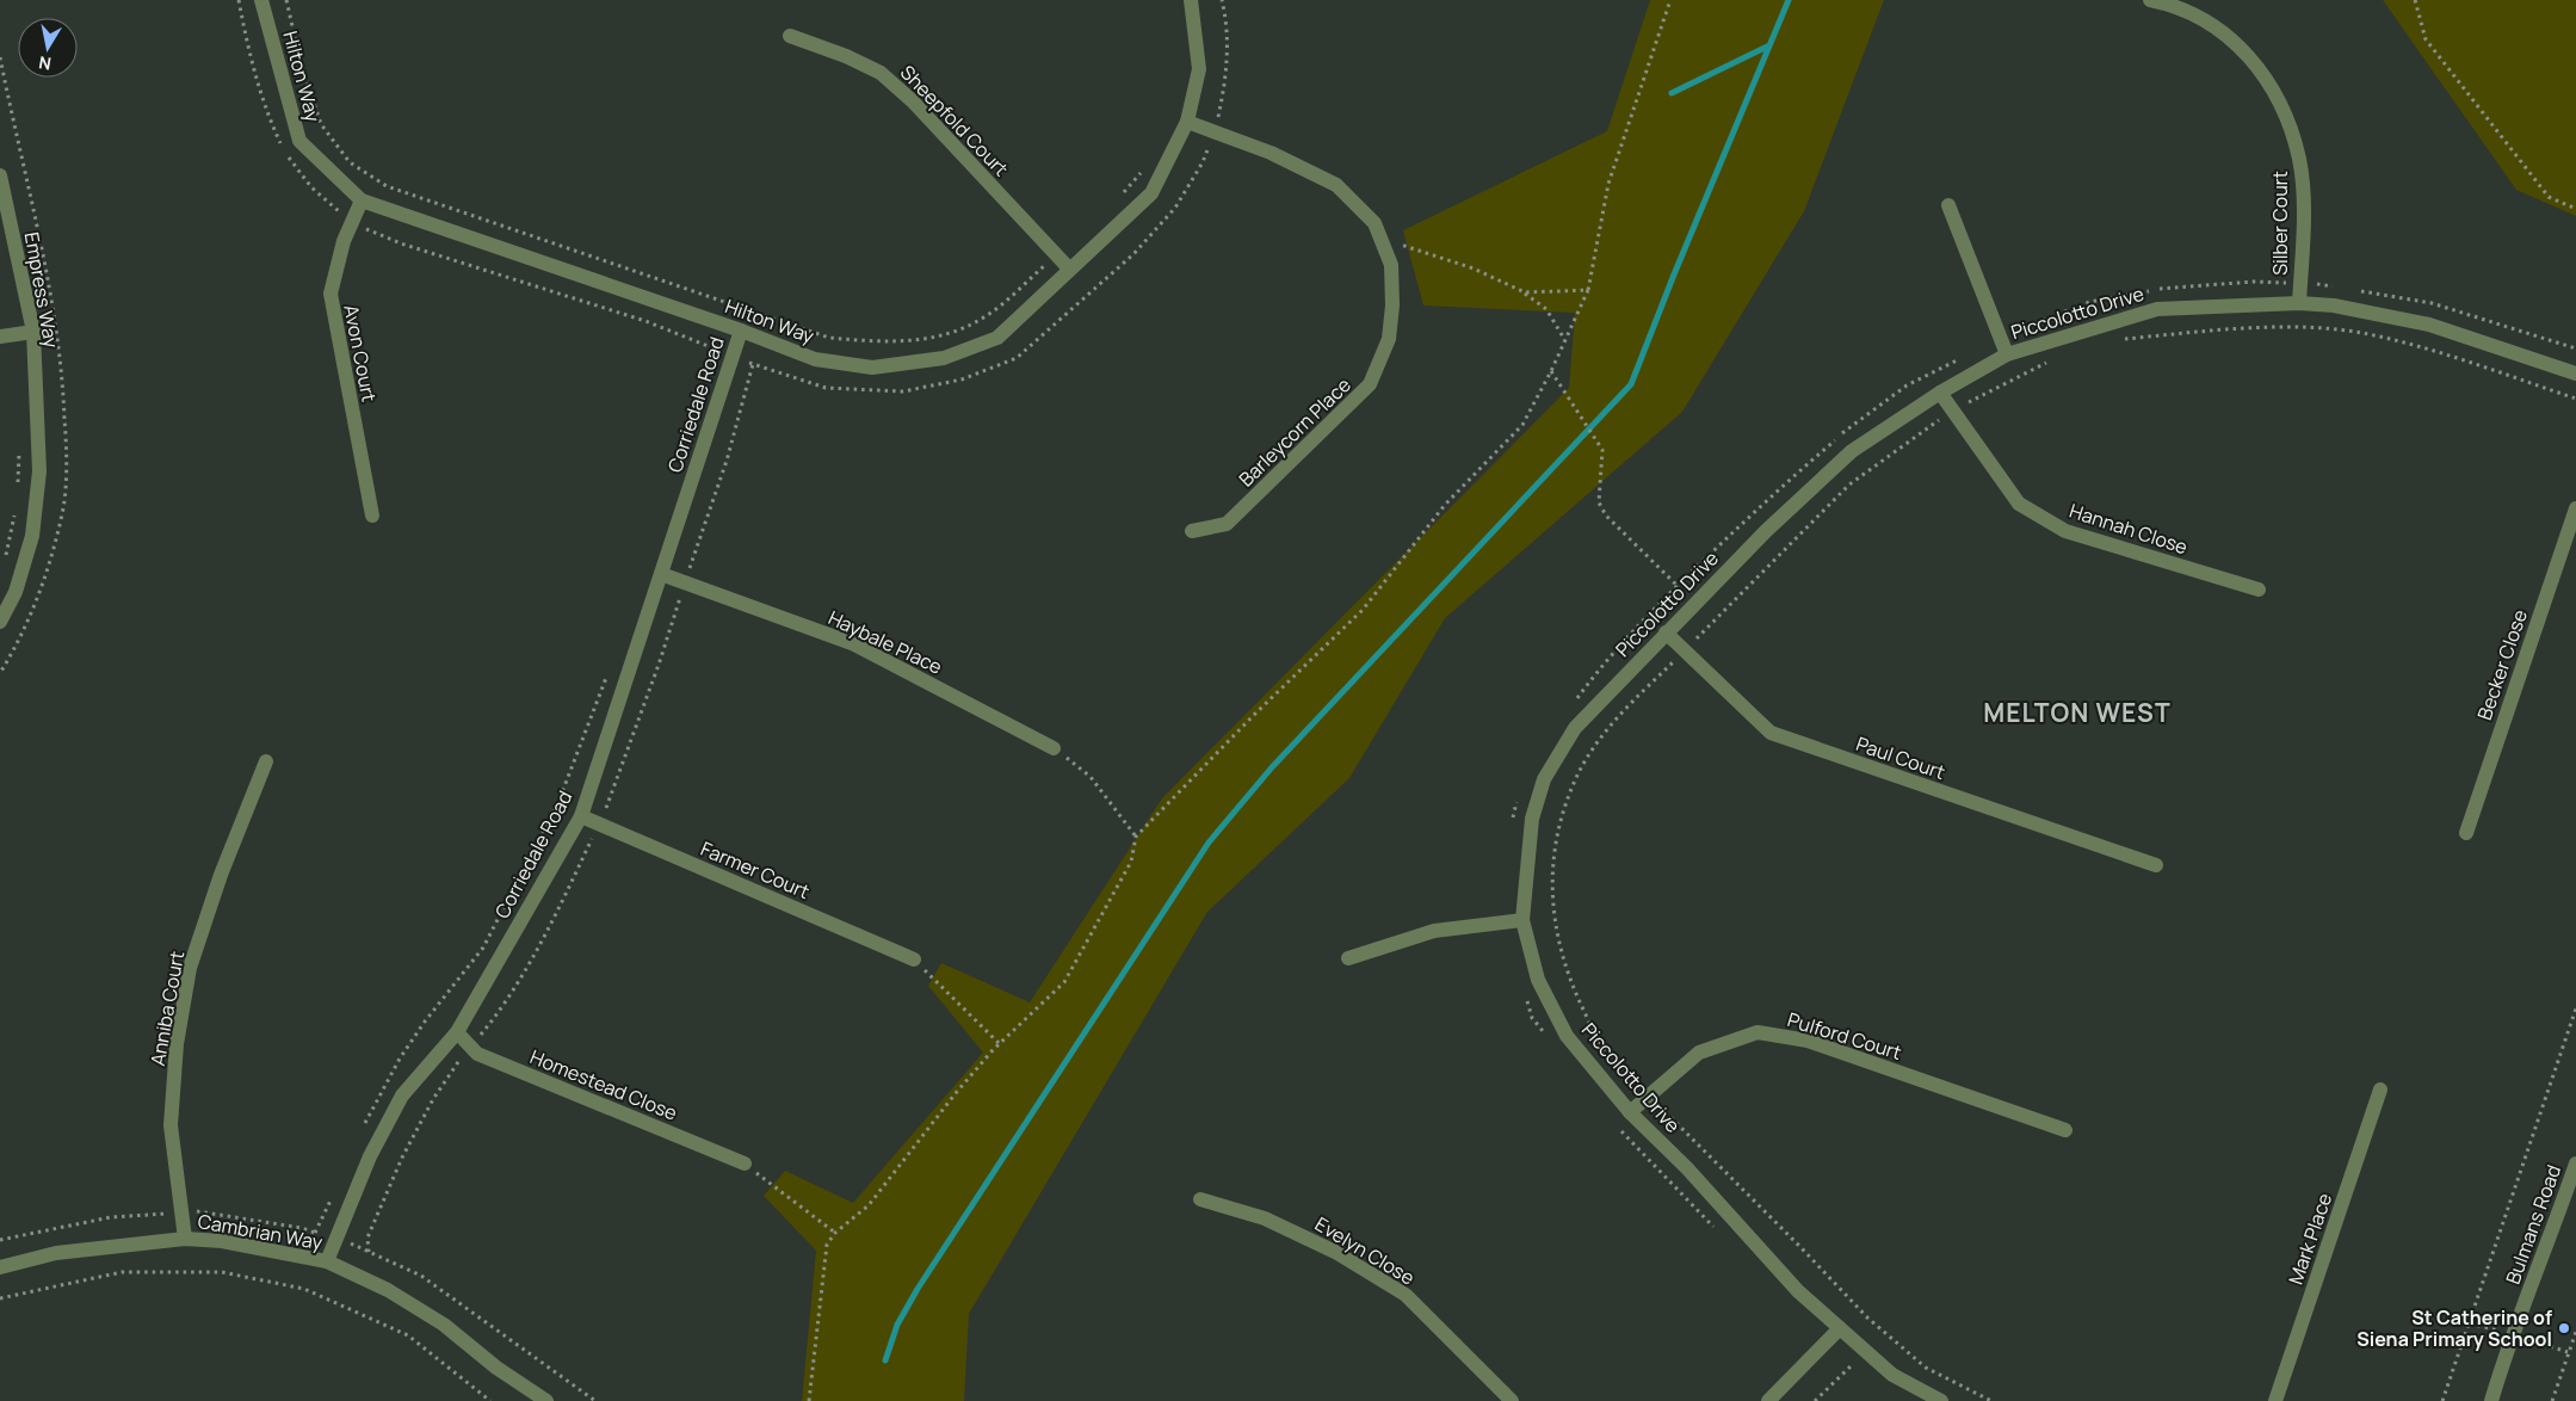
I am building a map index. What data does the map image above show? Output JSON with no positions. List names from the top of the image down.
{
  "streets": {
    "street": [
      "Hilton Way",
      "Sheepfold Court",
      "Silber Court",
      "Empress Way",
      "Piccolotto Drive",
      "Avon Court",
      "Corriedale Road",
      "Barleycorn Place",
      "Hannah Close",
      "Haybale Place",
      "Becker Close",
      "Paul Court",
      "Farmer Court",
      "Anniba Court",
      "Pulford Court",
      "Homestead Close",
      "Bulmans Road",
      "Cambrian Way",
      "Mark Place",
      "Evelyn Close"
    ]
  },
  "crossings": [
    ["Hilton Way", "Sheepfold Court"],
    ["Hilton Way", "Avon Court"],
    ["Hilton Way", "Corriedale Road"],
    ["Hilton Way", "Barleycorn Place"],
    ["Silber Court", "Piccolotto Drive"],
    ["Piccolotto Drive", "Hannah Close"],
    ["Piccolotto Drive", "Paul Court"],
    ["Piccolotto Drive", "Pulford Court"],
    ["Corriedale Road", "Haybale Place"],
    ["Corriedale Road", "Farmer Court"],
    ["Corriedale Road", "Homestead Close"],
    ["Corriedale Road", "Cambrian Way"],
    ["Anniba Court", "Cambrian Way"]
  ],
  "districts": ["MELTON WEST"],
  "places": ["St Catherine of Siena Primary School"],
  "north": "bottom"
}
